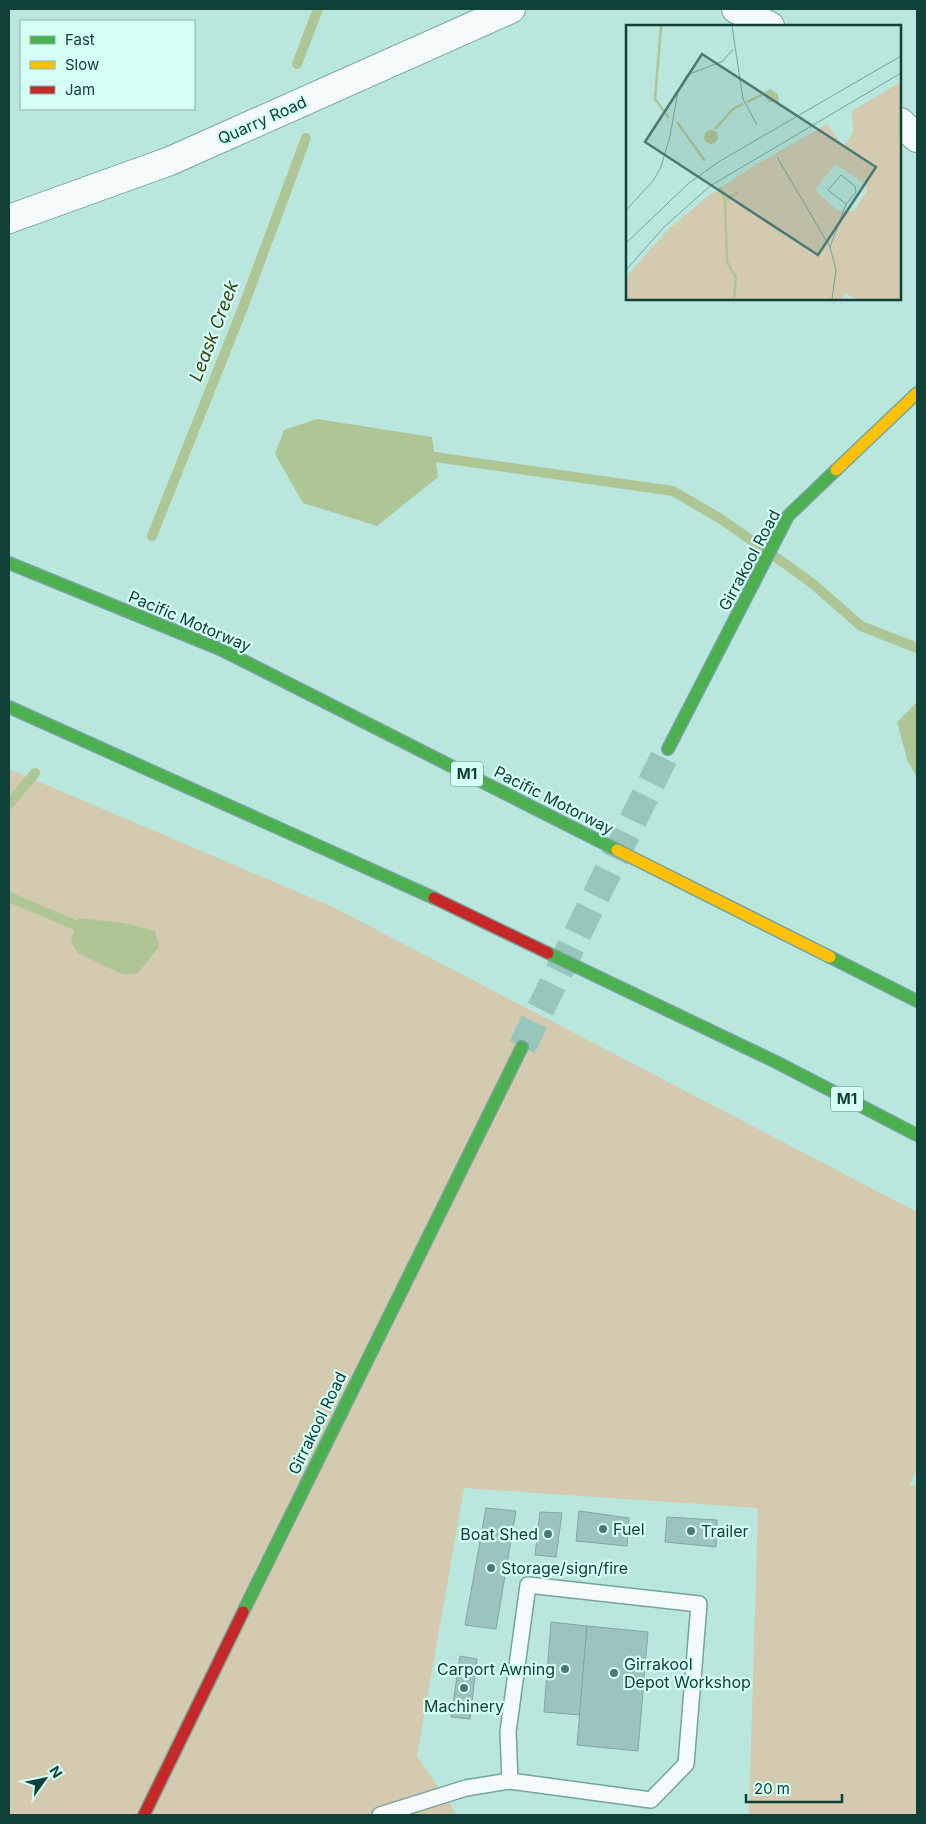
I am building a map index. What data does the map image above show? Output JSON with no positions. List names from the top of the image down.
{
  "streets": {
    "main road": ["Girrakool Road", "Pacific Motorway", "M1"],
    "street": ["Quarry Road"]
  },
  "water": ["Leask Creek"],
  "places": [
    "Fuel",
    "Trailer",
    "Boat Shed",
    "Storage/sign/fire",
    "Carport Awning",
    "Girrakool Depot Workshop",
    "Machinery"
  ],
  "legend": ["Fast", "Slow", "Jam"],
  "scale_bar": "20 m",
  "north": "top right"
}
